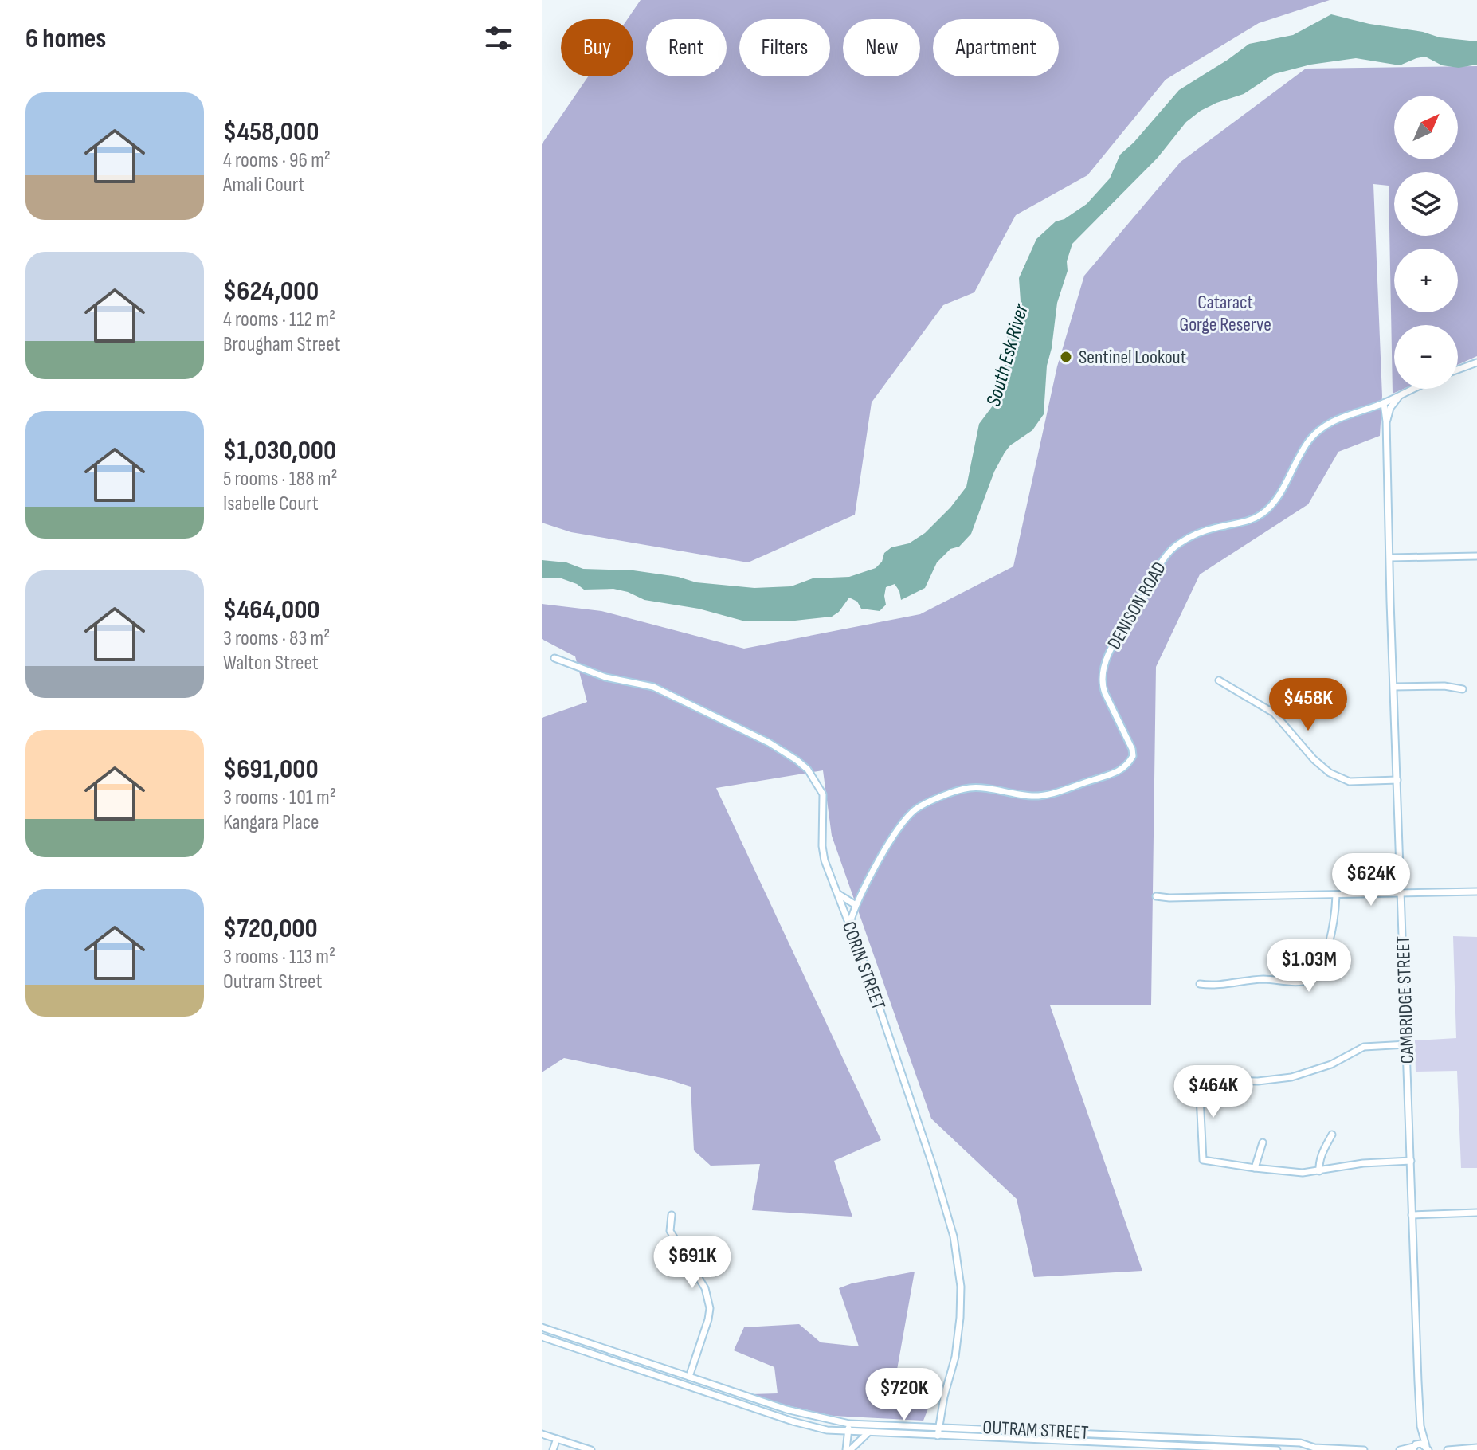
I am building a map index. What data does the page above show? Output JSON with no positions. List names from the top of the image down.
{
  "streets": {
    "street": [
      "DENISON ROAD",
      "CORIN STREET",
      "CAMBRIDGE STREET",
      "OUTRAM STREET"
    ]
  },
  "crossings": [
    ["DENISON ROAD", "CORIN STREET"],
    ["DENISON ROAD", "CAMBRIDGE STREET"],
    ["CORIN STREET", "OUTRAM STREET"]
  ],
  "water": ["South Esk River"],
  "parks": ["Cataract Gorge Reserve"],
  "places": ["Sentinel Lookout"],
  "north": "top right",
  "page": {
    "heading": "6 homes",
    "chip": [
      "Buy",
      "Rent",
      "Filters",
      "New",
      "Apartment"
    ],
    "list": [
      {
        "name": "$458,000",
        "note": "4 rooms · 96 m² · Amali Court"
      },
      {
        "name": "$624,000",
        "note": "4 rooms · 112 m² · Brougham Street"
      },
      {
        "name": "$1,030,000",
        "note": "5 rooms · 188 m² · Isabelle Court"
      },
      {
        "name": "$464,000",
        "note": "3 rooms · 83 m² · Walton Street"
      },
      {
        "name": "$691,000",
        "note": "3 rooms · 101 m² · Kangara Place"
      },
      {
        "name": "$720,000",
        "note": "3 rooms · 113 m² · Outram Street"
      }
    ],
    "map_buttons": ["+", "−"],
    "price": [
      "$458K",
      "$624K",
      "$1.03M",
      "$464K",
      "$691K",
      "$720K"
    ]
  }
}
